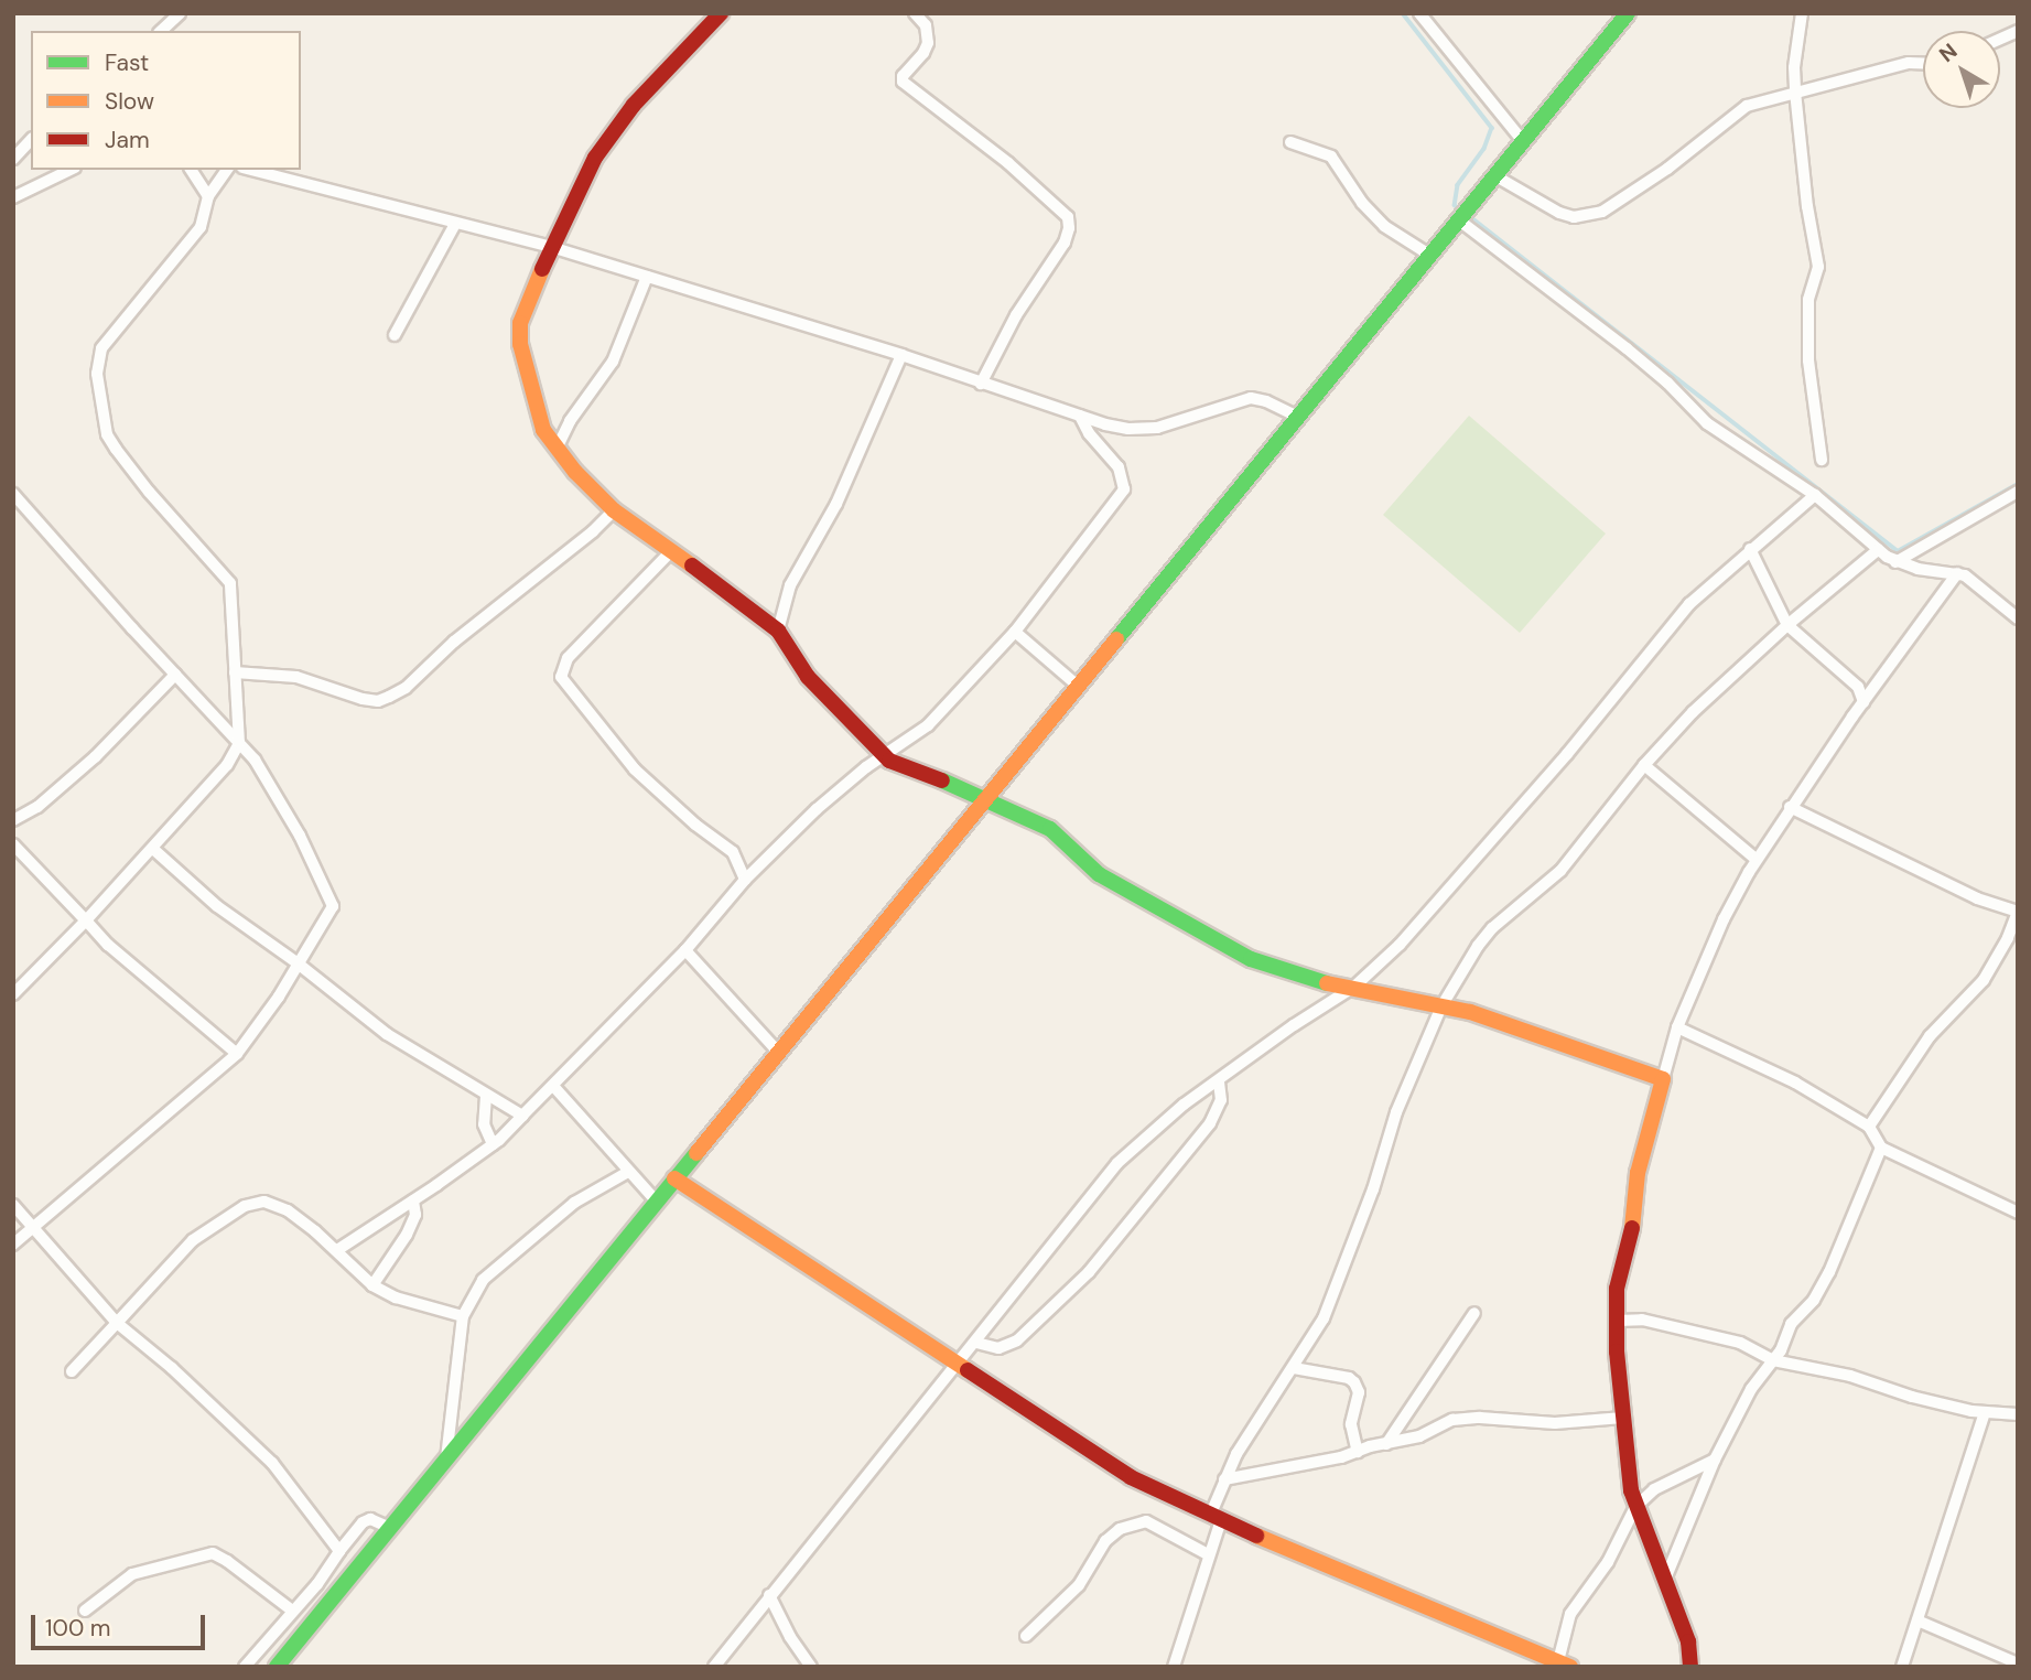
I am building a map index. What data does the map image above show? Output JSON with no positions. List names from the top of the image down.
{
  "legend": ["Fast", "Slow", "Jam"],
  "scale_bar": "100 m",
  "north": "top left"
}
